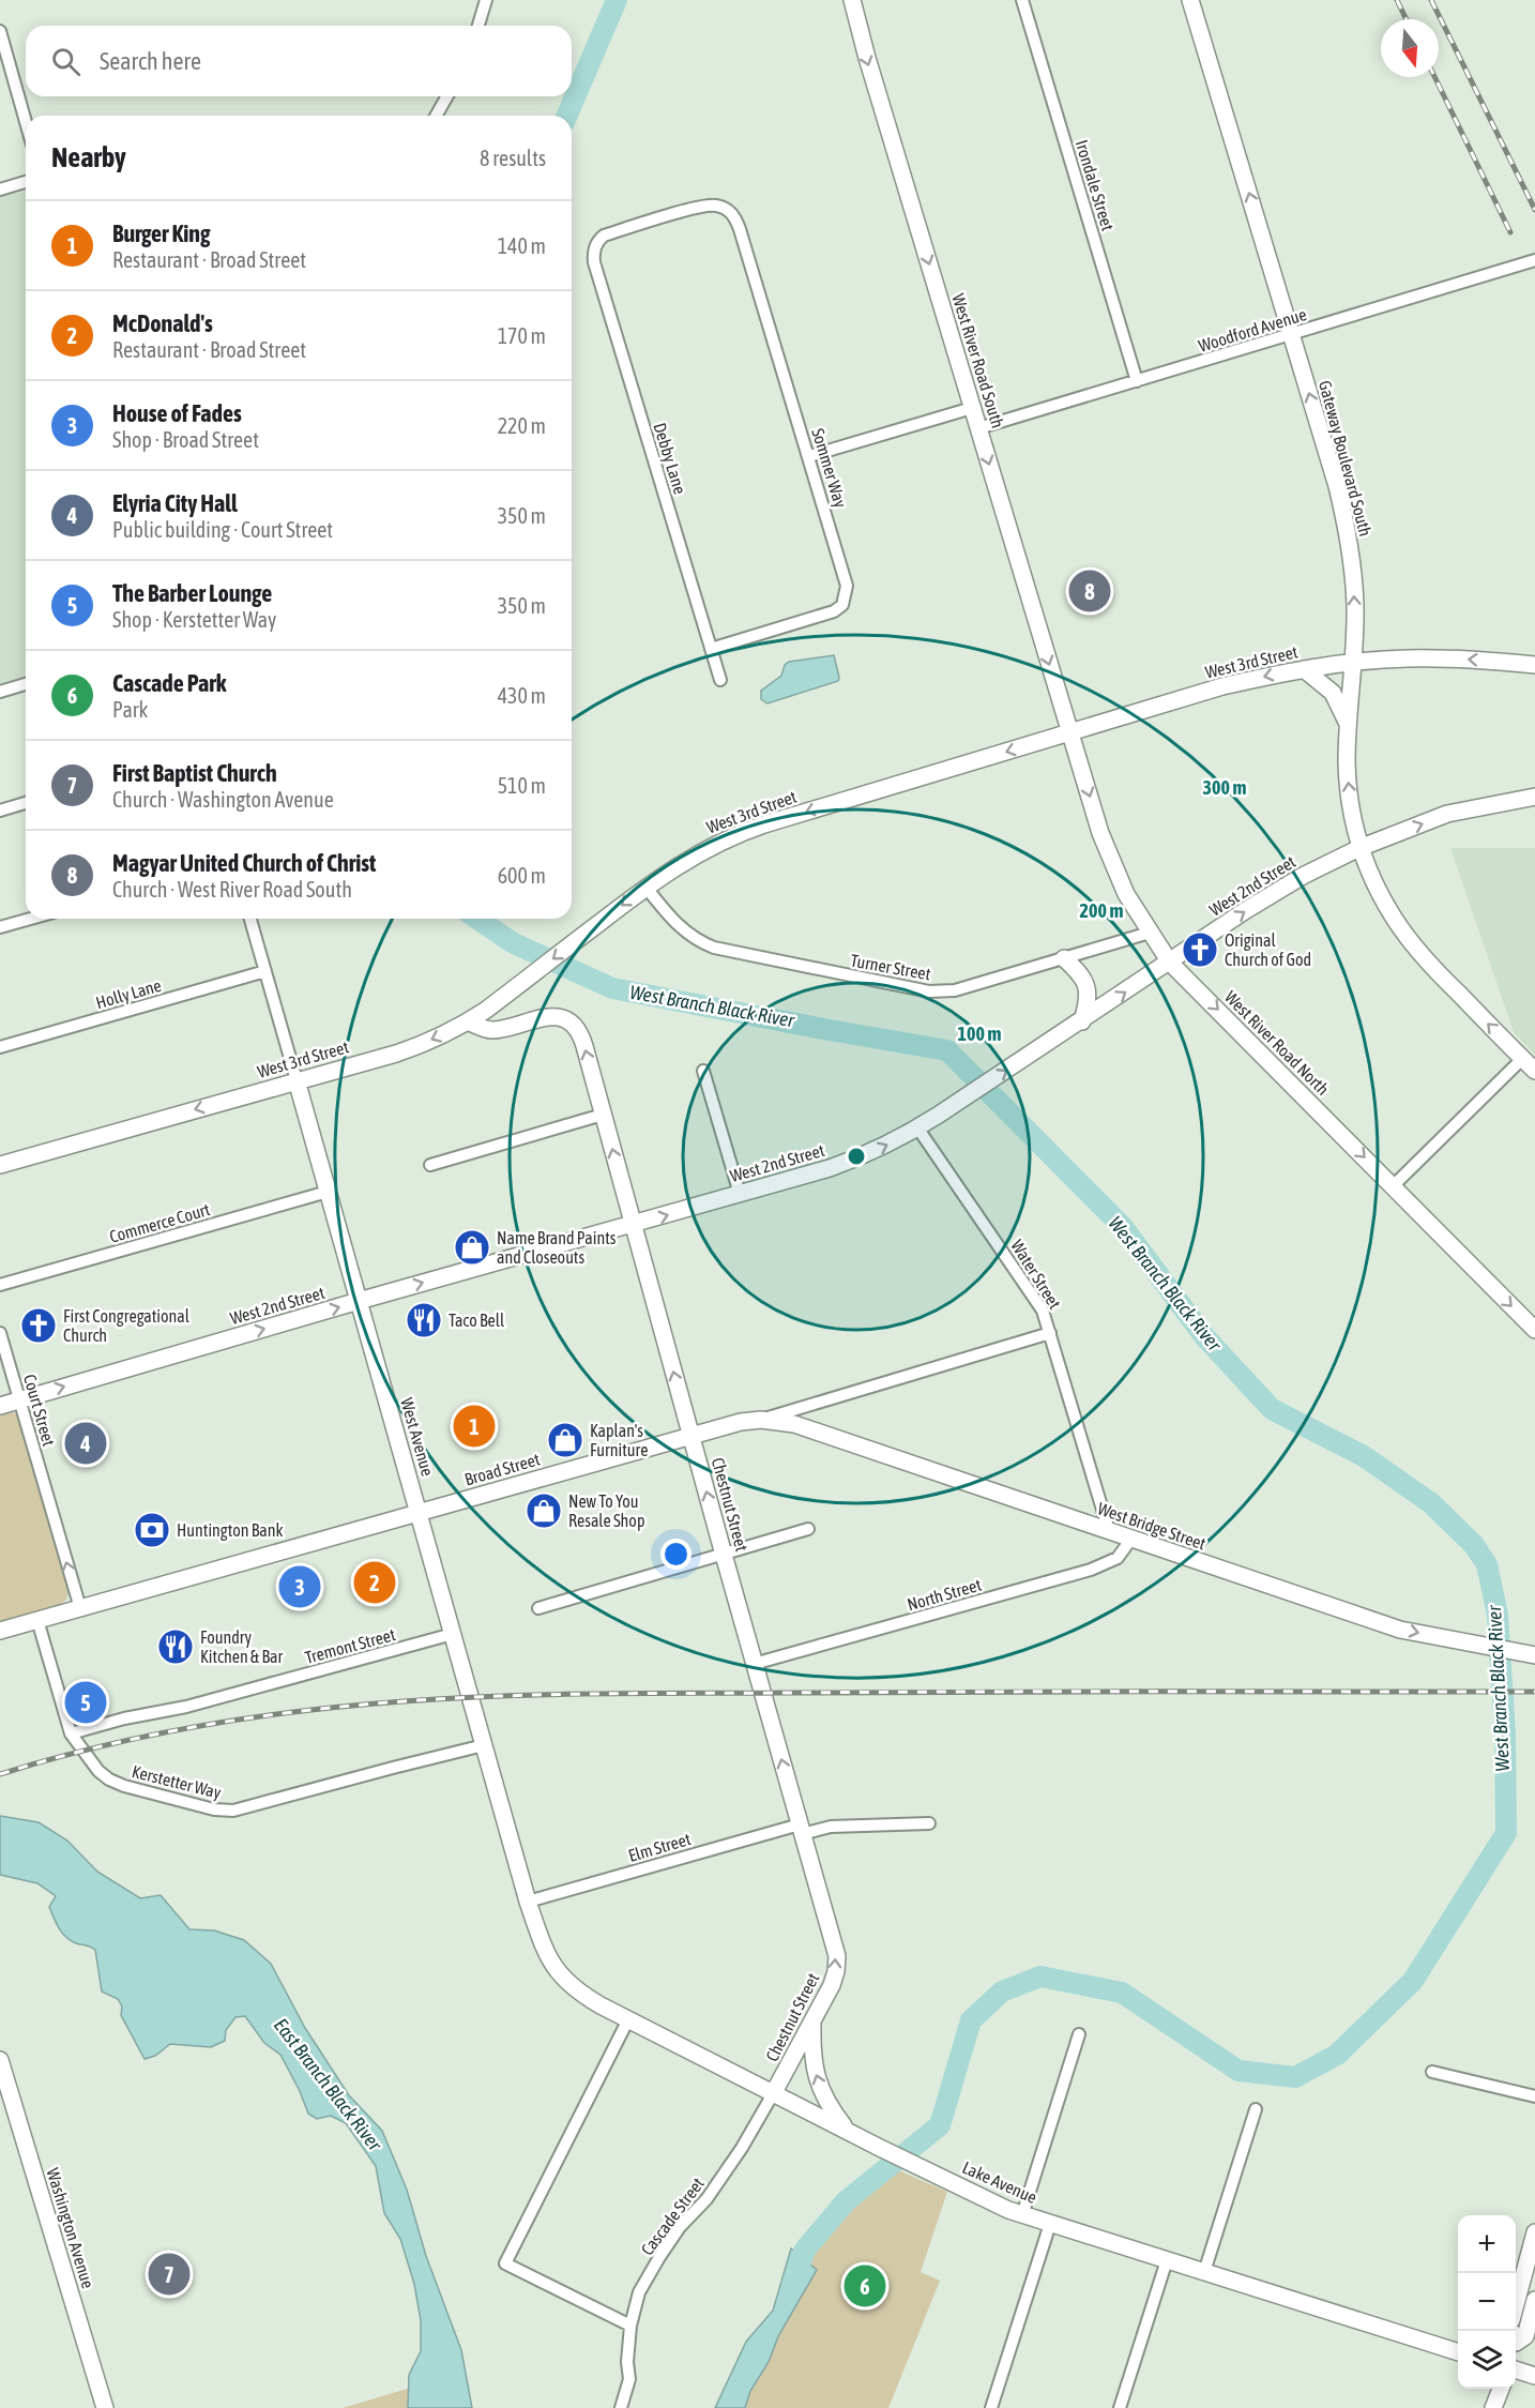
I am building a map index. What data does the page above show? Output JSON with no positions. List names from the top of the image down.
{
  "streets": {
    "street": [
      "Irondale Street",
      "Woodford Avenue",
      "West River Road South",
      "Debby Lane",
      "Gateway Boulevard South",
      "Sommer Way",
      "West 3rd Street",
      "West 2nd Street",
      "Turner Street",
      "Holly Lane",
      "West River Road North",
      "Commerce Court",
      "Water Street",
      "Court Street",
      "West Avenue",
      "Broad Street",
      "Chestnut Street",
      "West Bridge Street",
      "North Street",
      "Tremont Street",
      "Kerstetter Way",
      "Elm Street",
      "Lake Avenue",
      "Cascade Street",
      "Washington Avenue"
    ]
  },
  "crossings": [
    ["Irondale Street", "Woodford Avenue"],
    ["Woodford Avenue", "West River Road South"],
    ["Woodford Avenue", "Gateway Boulevard South"],
    ["West River Road South", "West 3rd Street"],
    ["West River Road South", "West River Road North"],
    ["Debby Lane", "Sommer Way"],
    ["Gateway Boulevard South", "West 3rd Street"],
    ["Gateway Boulevard South", "West 2nd Street"],
    ["West 3rd Street", "Turner Street"],
    ["West 3rd Street", "West River Road North"],
    ["West 3rd Street", "West Avenue"],
    ["West 3rd Street", "Chestnut Street"],
    ["West 2nd Street", "West River Road North"],
    ["West 2nd Street", "Water Street"],
    ["West 2nd Street", "Court Street"],
    ["West 2nd Street", "West Avenue"],
    ["West 2nd Street", "Chestnut Street"],
    ["Turner Street", "West River Road North"],
    ["Holly Lane", "West Avenue"],
    ["Commerce Court", "West Avenue"],
    ["Water Street", "Broad Street"],
    ["Water Street", "West Bridge Street"],
    ["Court Street", "Broad Street"],
    ["West Avenue", "Broad Street"],
    ["West Avenue", "Tremont Street"],
    ["West Avenue", "Kerstetter Way"],
    ["West Avenue", "Elm Street"],
    ["West Avenue", "Lake Avenue"],
    ["Broad Street", "Chestnut Street"],
    ["Broad Street", "West Bridge Street"],
    ["Broad Street", "Kerstetter Way"],
    ["Chestnut Street", "North Street"],
    ["Chestnut Street", "Elm Street"],
    ["Chestnut Street", "Lake Avenue"],
    ["Chestnut Street", "Cascade Street"],
    ["West Bridge Street", "North Street"],
    ["Tremont Street", "Kerstetter Way"],
    ["Lake Avenue", "Cascade Street"]
  ],
  "one_way": [
    "West River Road South",
    "Gateway Boulevard South",
    "West 3rd Street",
    "West 2nd Street",
    "West River Road North",
    "Court Street",
    "Chestnut Street",
    "West Bridge Street"
  ],
  "water": ["West Branch Black River", "East Branch Black River"],
  "places": {
    "church": ["Original Church of God", "First Congregational Church"],
    "shop": ["Name Brand Paints and Closeouts", "Kaplan's Furniture", "New To You Resale Shop"],
    "restaurant": ["Taco Bell", "Foundry Kitchen & Bar"],
    "bank": ["Huntington Bank"]
  },
  "north": "bottom",
  "page": {
    "search": "Search here",
    "heading": ["Nearby", "8 results"],
    "list": [
      {
        "mark": "1",
        "name": "Burger King",
        "note": "Restaurant · Broad Street",
        "value": "140 m"
      },
      {
        "mark": "2",
        "name": "McDonald's",
        "note": "Restaurant · Broad Street",
        "value": "170 m"
      },
      {
        "mark": "3",
        "name": "House of Fades",
        "note": "Shop · Broad Street",
        "value": "220 m"
      },
      {
        "mark": "4",
        "name": "Elyria City Hall",
        "note": "Public building · Court Street",
        "value": "350 m"
      },
      {
        "mark": "5",
        "name": "The Barber Lounge",
        "note": "Shop · Kerstetter Way",
        "value": "350 m"
      },
      {
        "mark": "6",
        "name": "Cascade Park",
        "note": "Park",
        "value": "430 m"
      },
      {
        "mark": "7",
        "name": "First Baptist Church",
        "note": "Church · Washington Avenue",
        "value": "510 m"
      },
      {
        "mark": "8",
        "name": "Magyar United Church of Christ",
        "note": "Church · West River Road South",
        "value": "600 m"
      }
    ],
    "pins": [
      "8",
      "1",
      "4",
      "2",
      "3",
      "5",
      "7",
      "6"
    ],
    "map_buttons": ["+", "−"]
  },
  "rings": ["300 m", "200 m", "100 m"]
}
